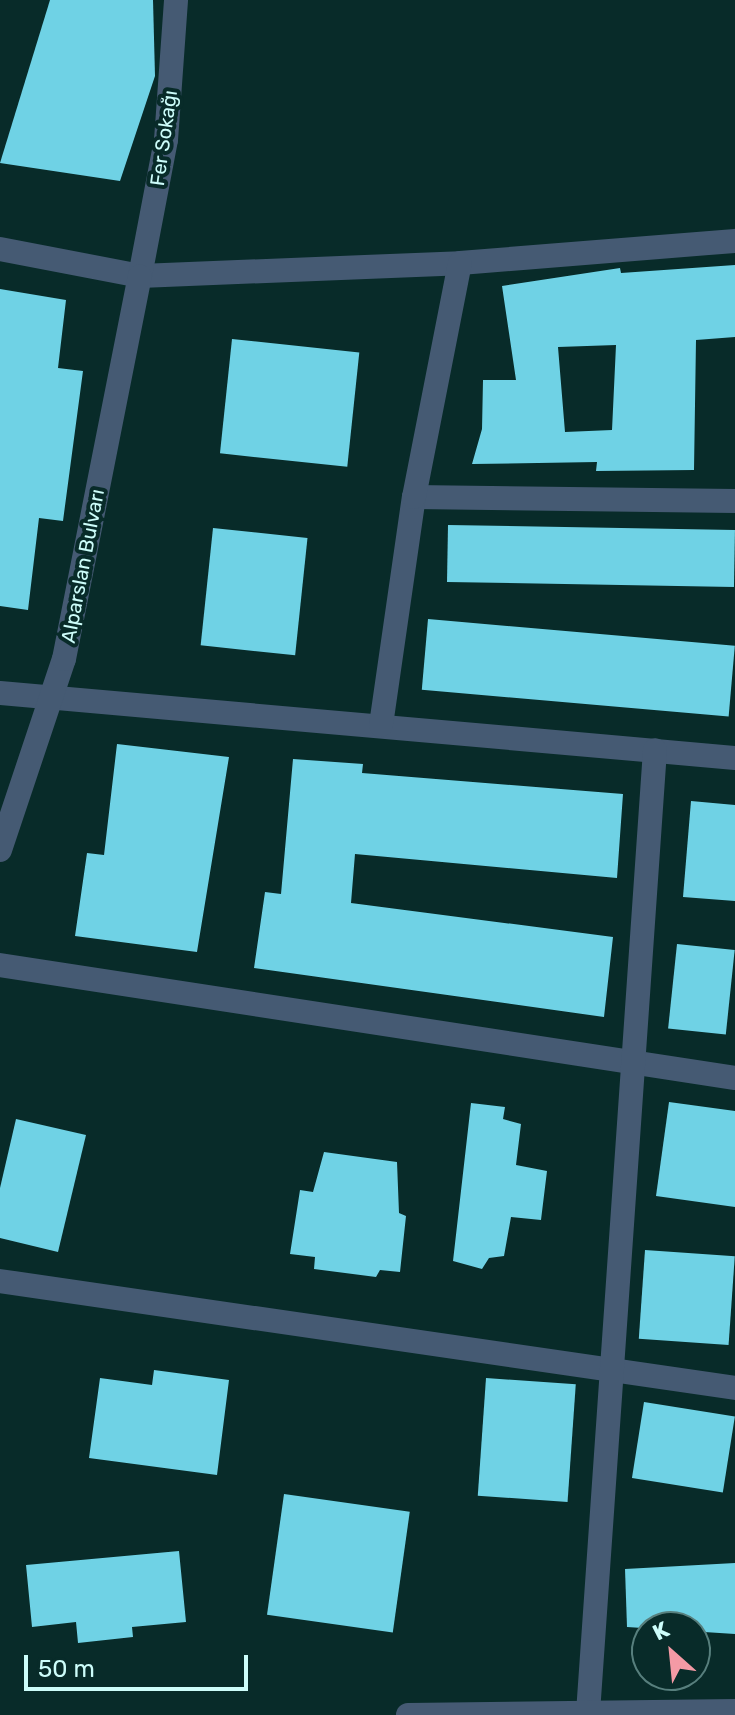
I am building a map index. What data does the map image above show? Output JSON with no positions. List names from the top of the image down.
{
  "streets": {
    "street": ["Fer Sokağı", "Alparslan Bulvarı"]
  },
  "crossings": [
    ["Fer Sokağı", "Alparslan Bulvarı"]
  ],
  "scale_bar": "50 m",
  "north": "top left"
}
